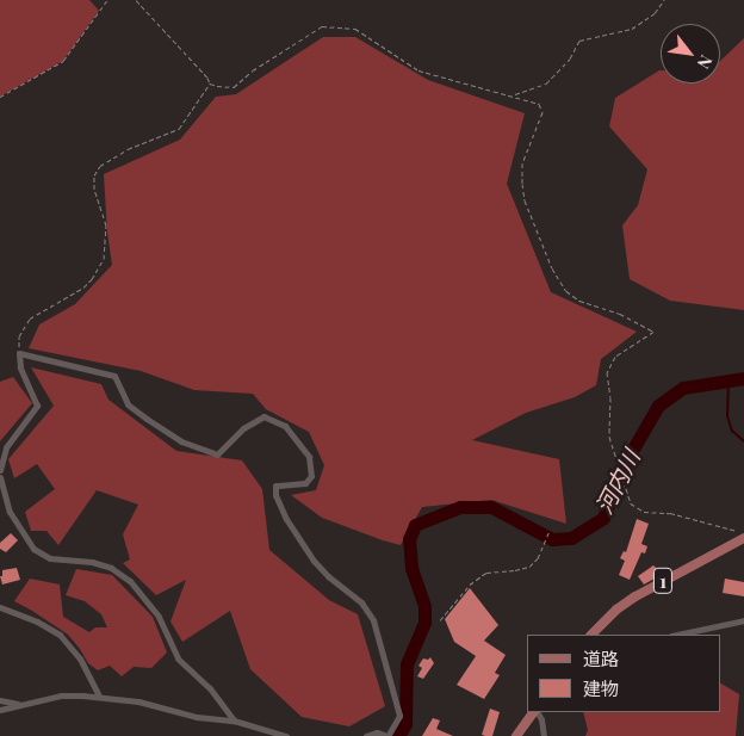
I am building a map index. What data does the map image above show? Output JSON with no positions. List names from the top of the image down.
{
  "streets": {
    "main road": ["1"]
  },
  "water": ["河内川"],
  "legend": ["道路", "建物"],
  "north": "bottom right"
}
